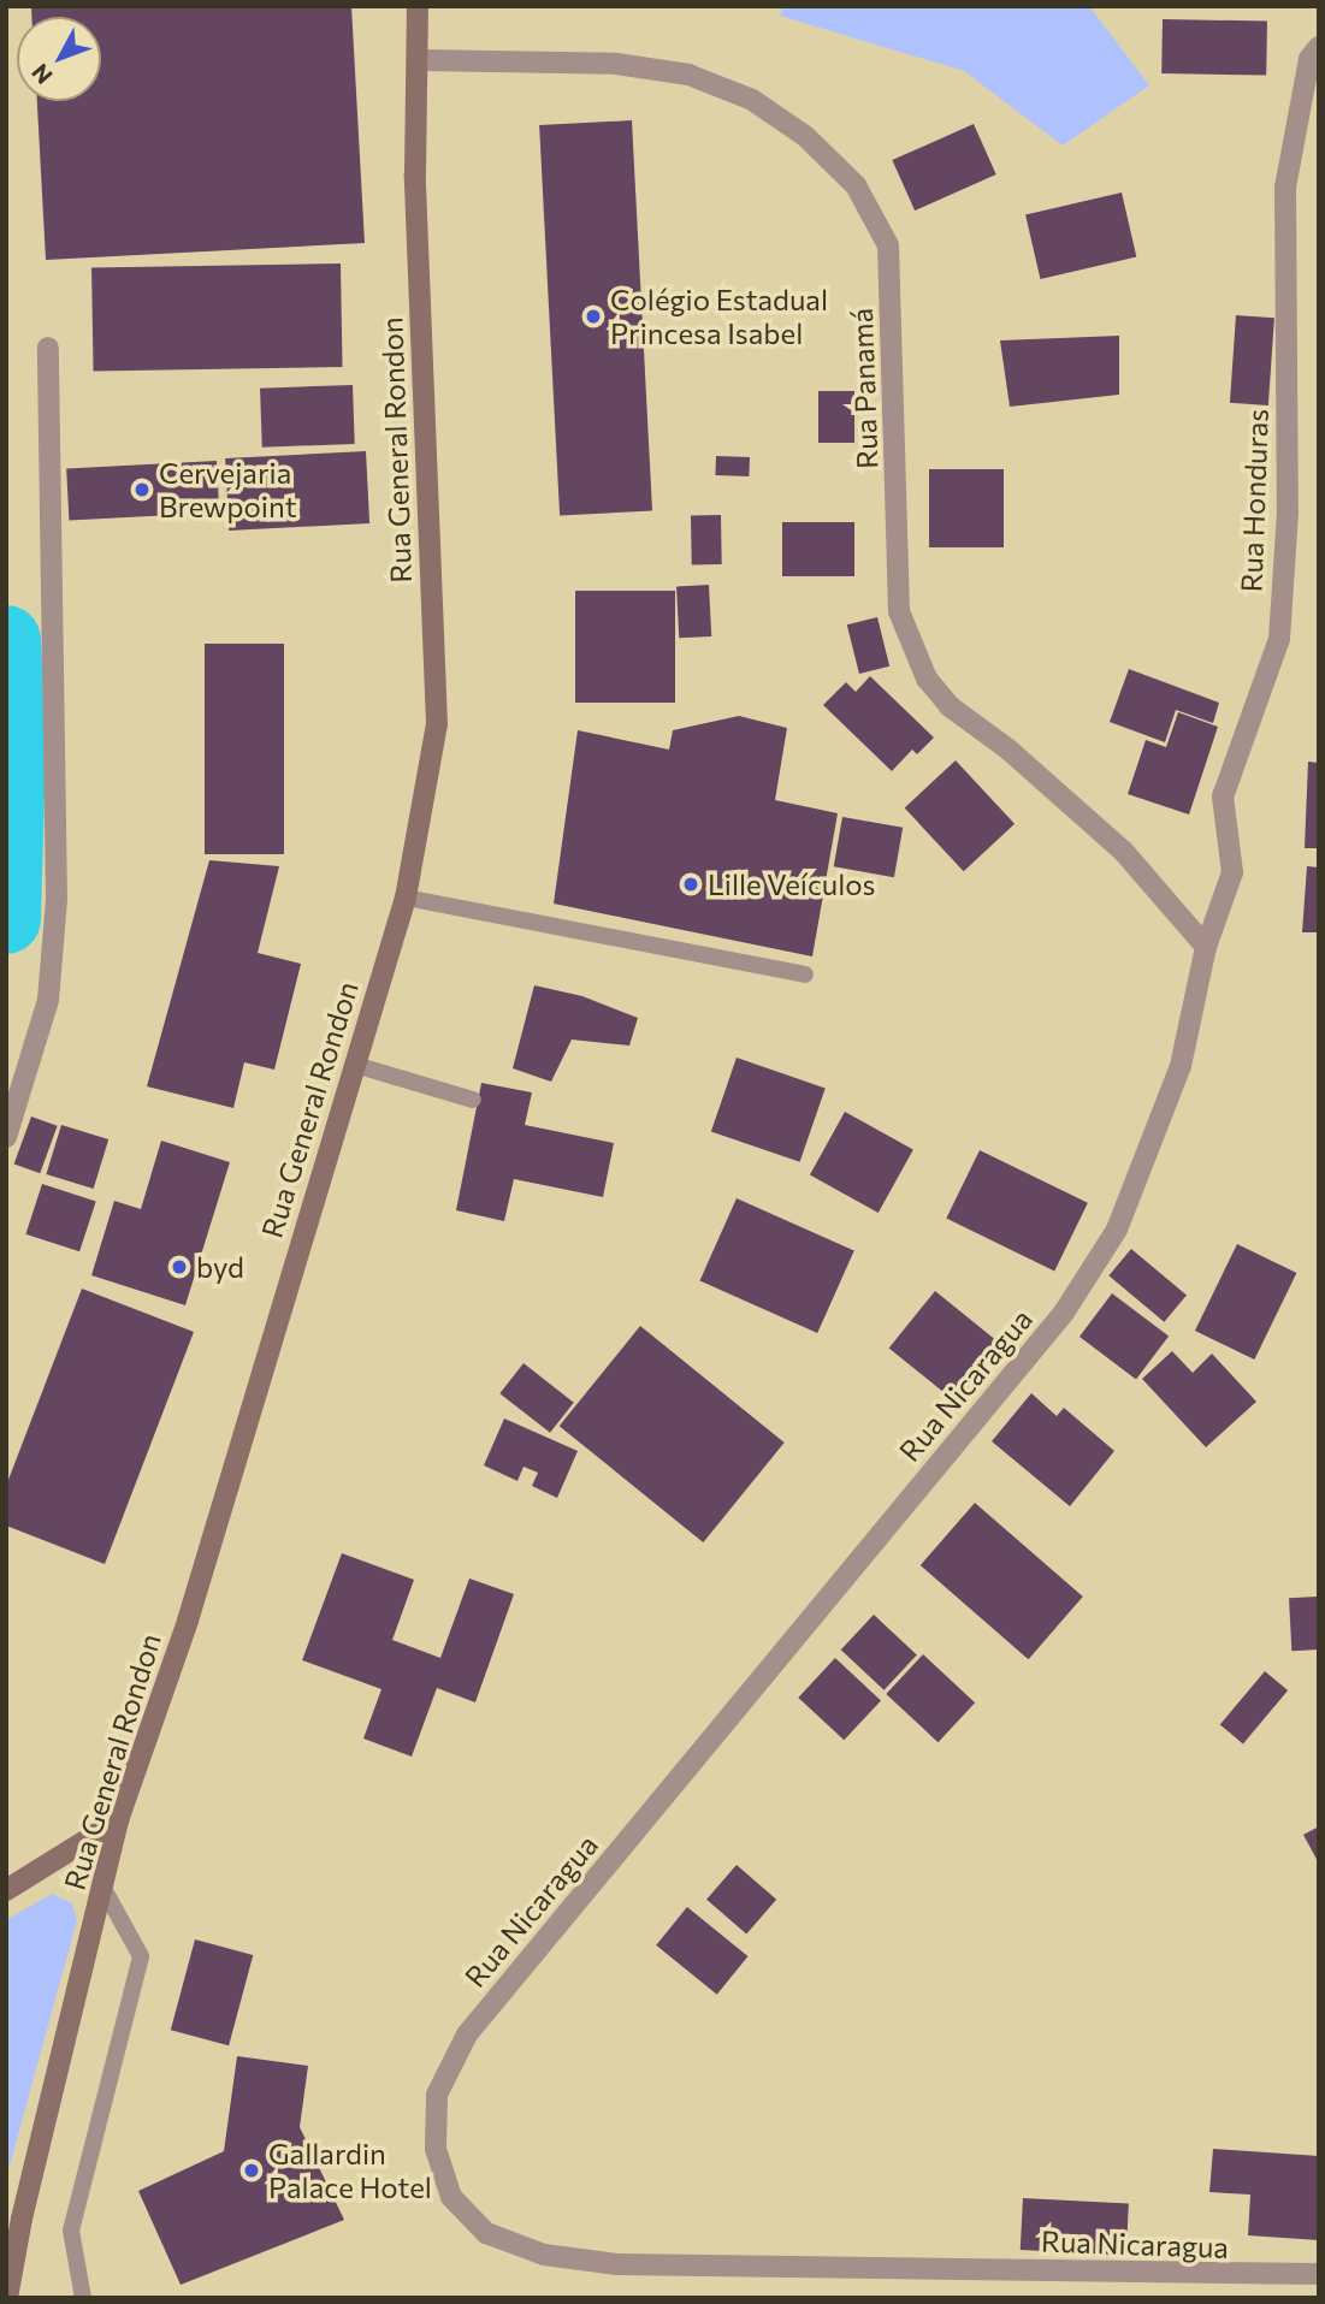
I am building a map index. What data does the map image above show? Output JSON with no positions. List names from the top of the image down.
{
  "streets": {
    "main road": ["Rua General Rondon"],
    "street": ["Rua Panamá", "Rua Honduras", "Rua Nicaragua"]
  },
  "crossings": [
    ["Rua Panamá", "Rua General Rondon"],
    ["Rua Panamá", "Rua Honduras"],
    ["Rua Panamá", "Rua Nicaragua"],
    ["Rua Honduras", "Rua Nicaragua"]
  ],
  "places": [
    "Colégio Estadual Princesa Isabel",
    "Cervejaria Brewpoint",
    "Lille Veículos",
    "byd",
    "Gallardin Palace Hotel"
  ],
  "north": "bottom left"
}
